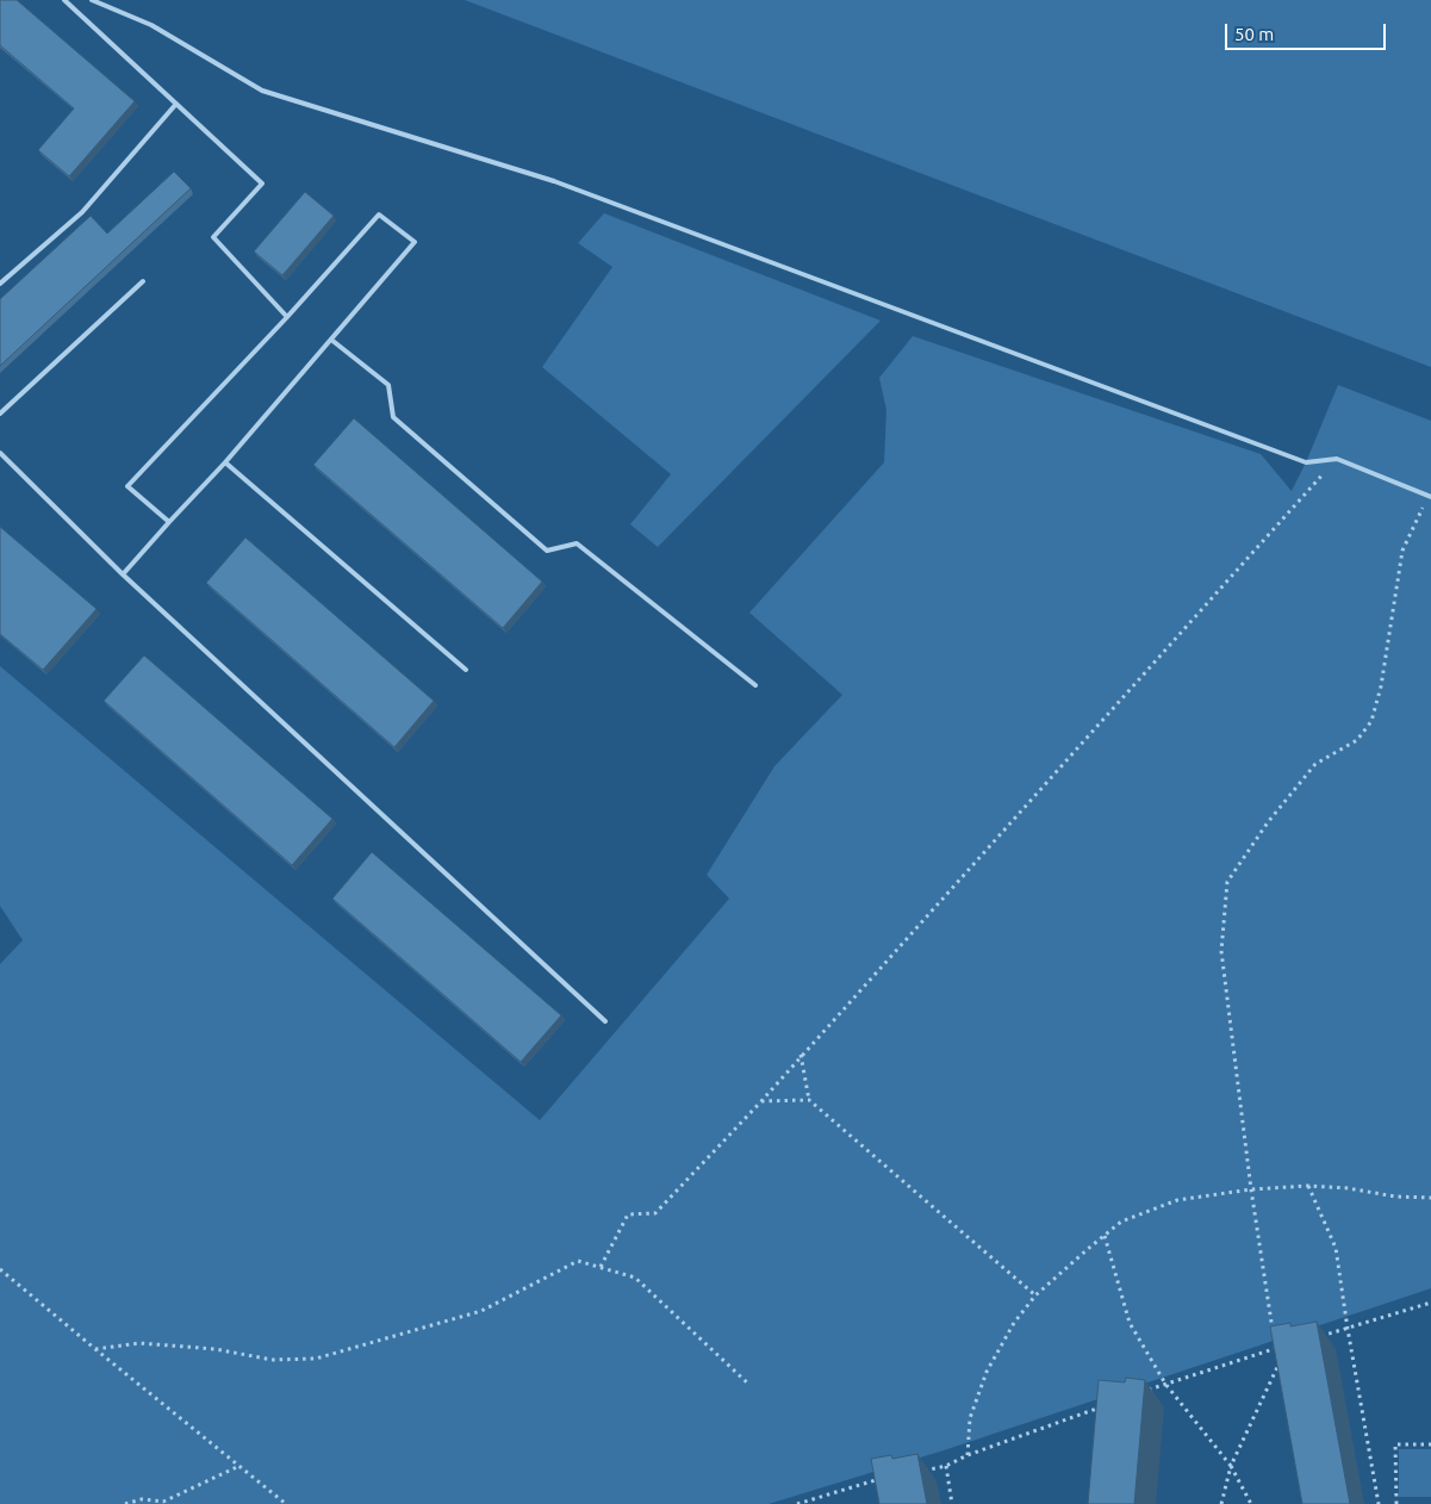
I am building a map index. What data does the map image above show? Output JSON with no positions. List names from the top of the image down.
{
  "scale_bar": "50 m"
}
